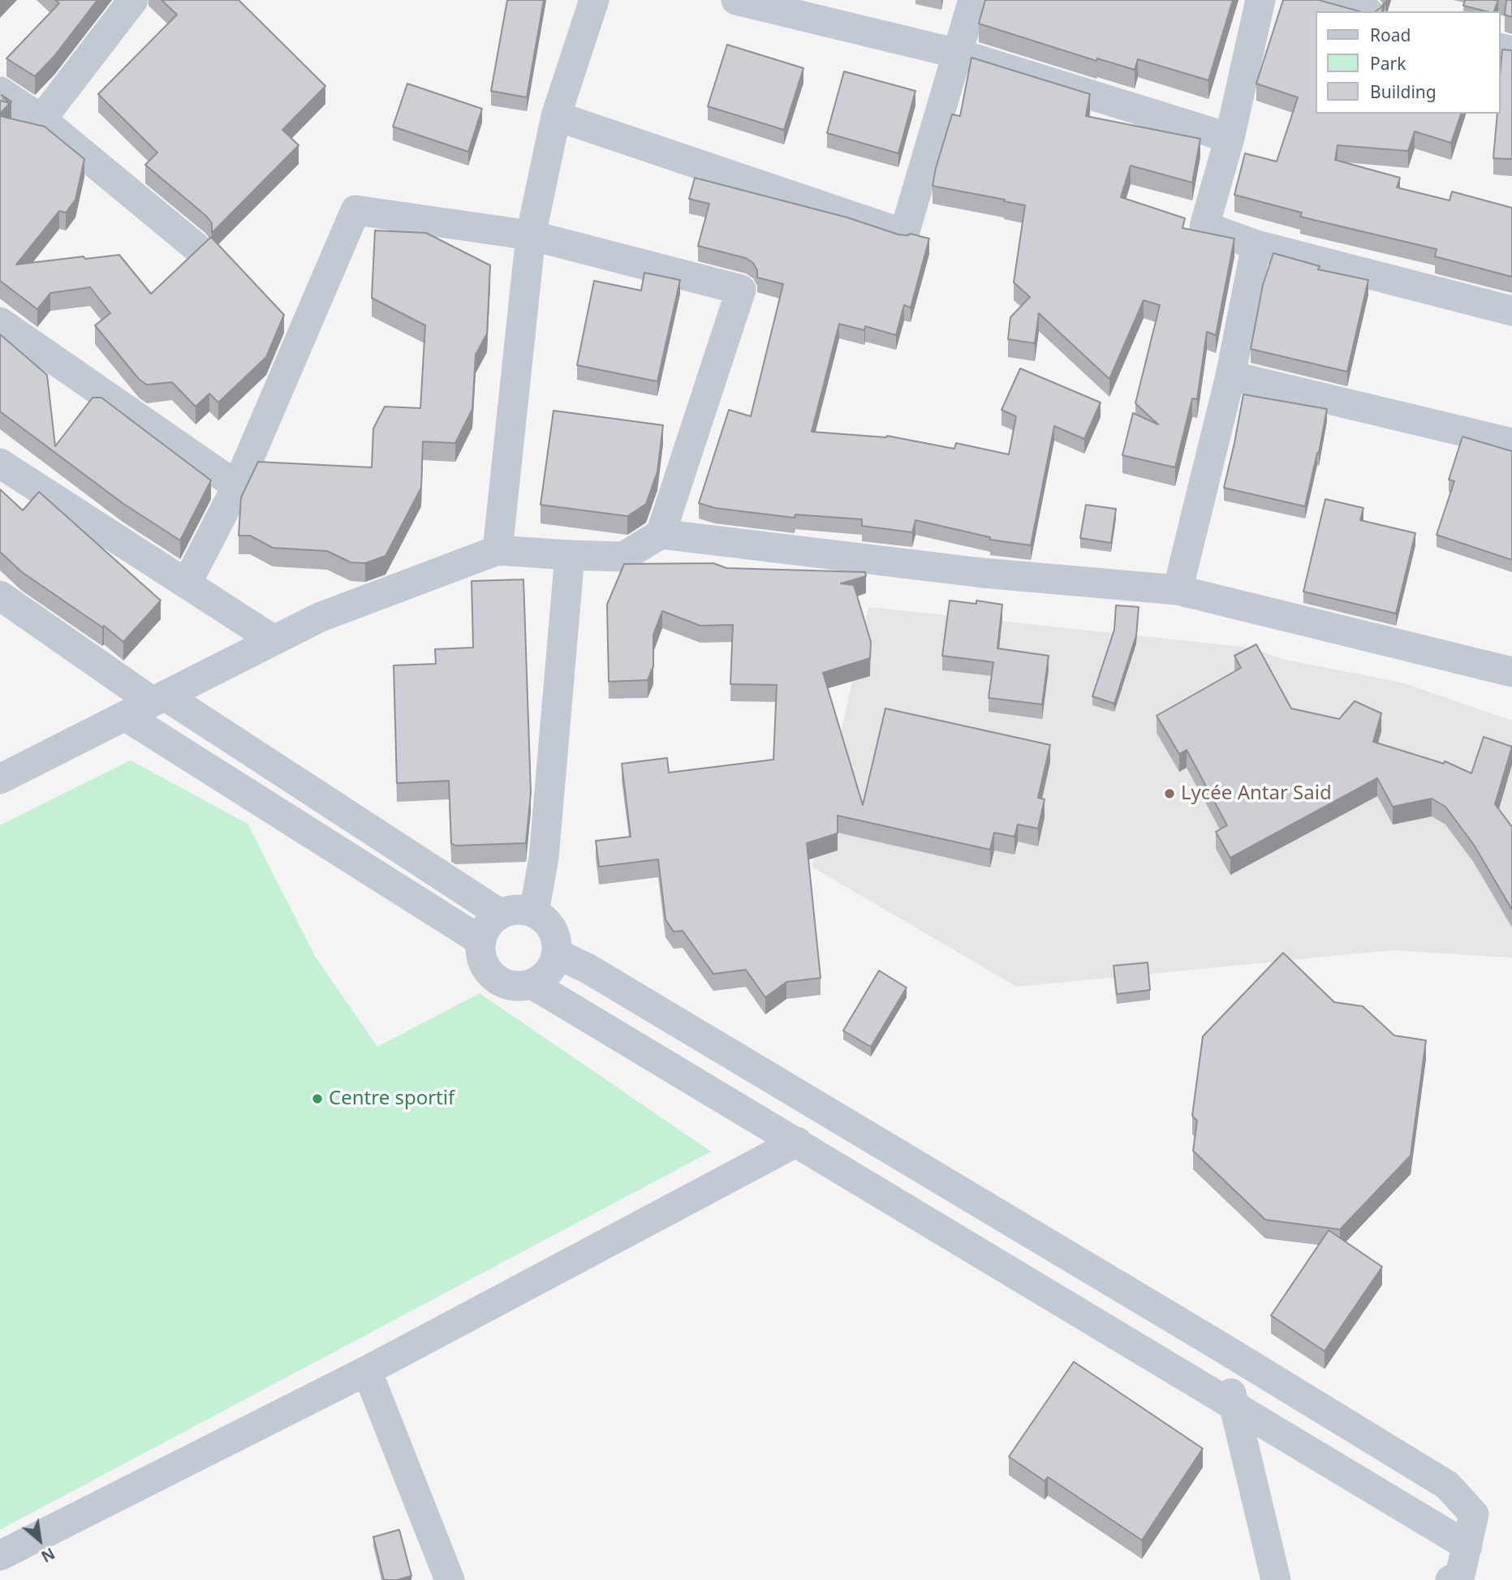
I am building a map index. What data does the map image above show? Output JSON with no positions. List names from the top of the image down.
{
  "places": ["Lycée Antar Said", "Centre sportif"],
  "legend": ["Road", "Park", "Building"],
  "north": "bottom right"
}
